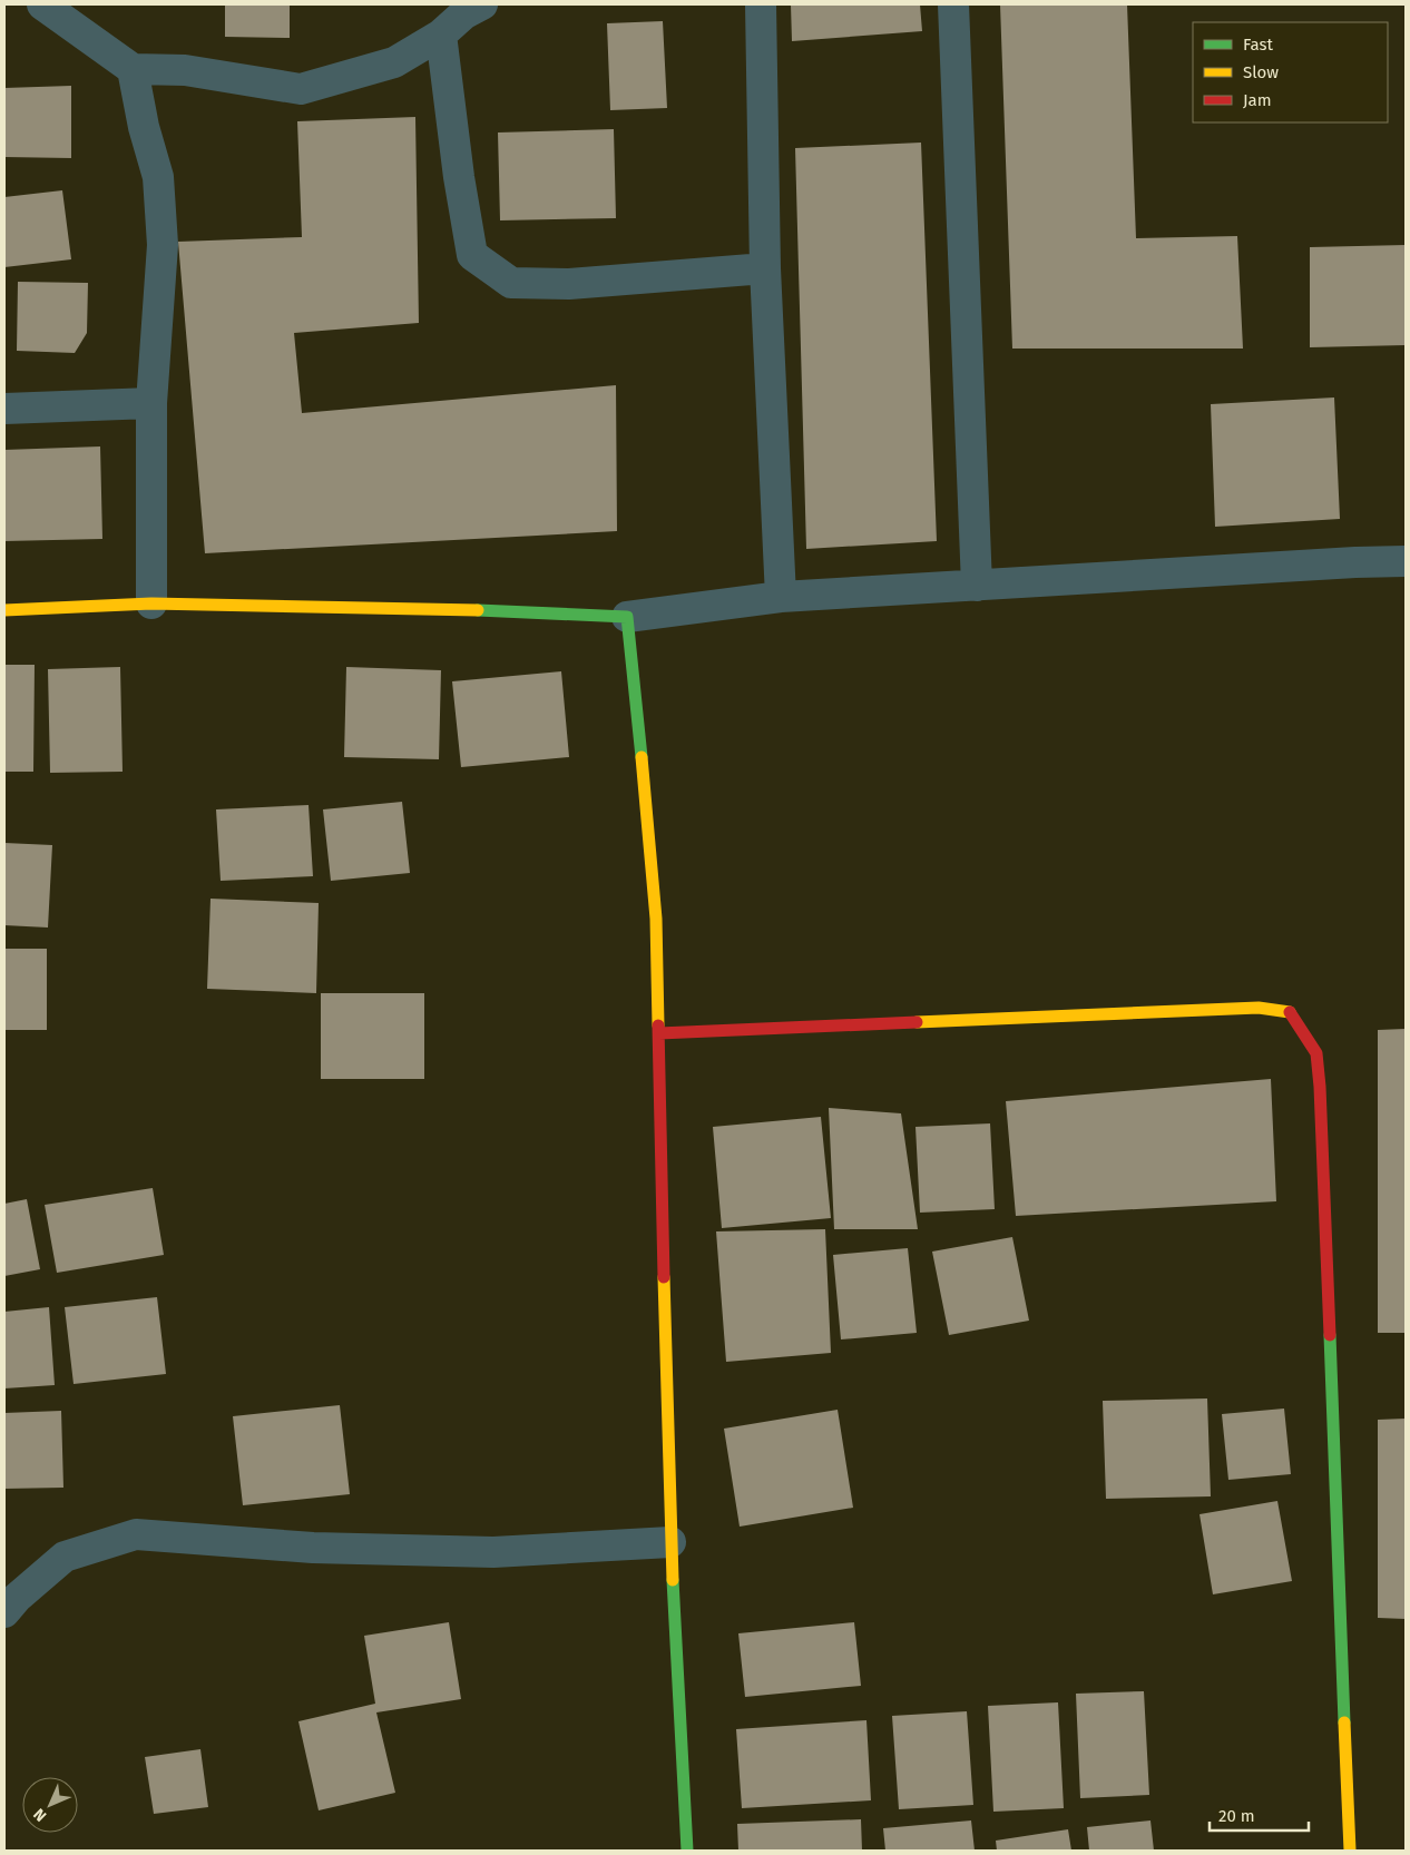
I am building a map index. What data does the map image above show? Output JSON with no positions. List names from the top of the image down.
{
  "legend": ["Fast", "Slow", "Jam"],
  "scale_bar": "20 m",
  "north": "bottom left"
}
